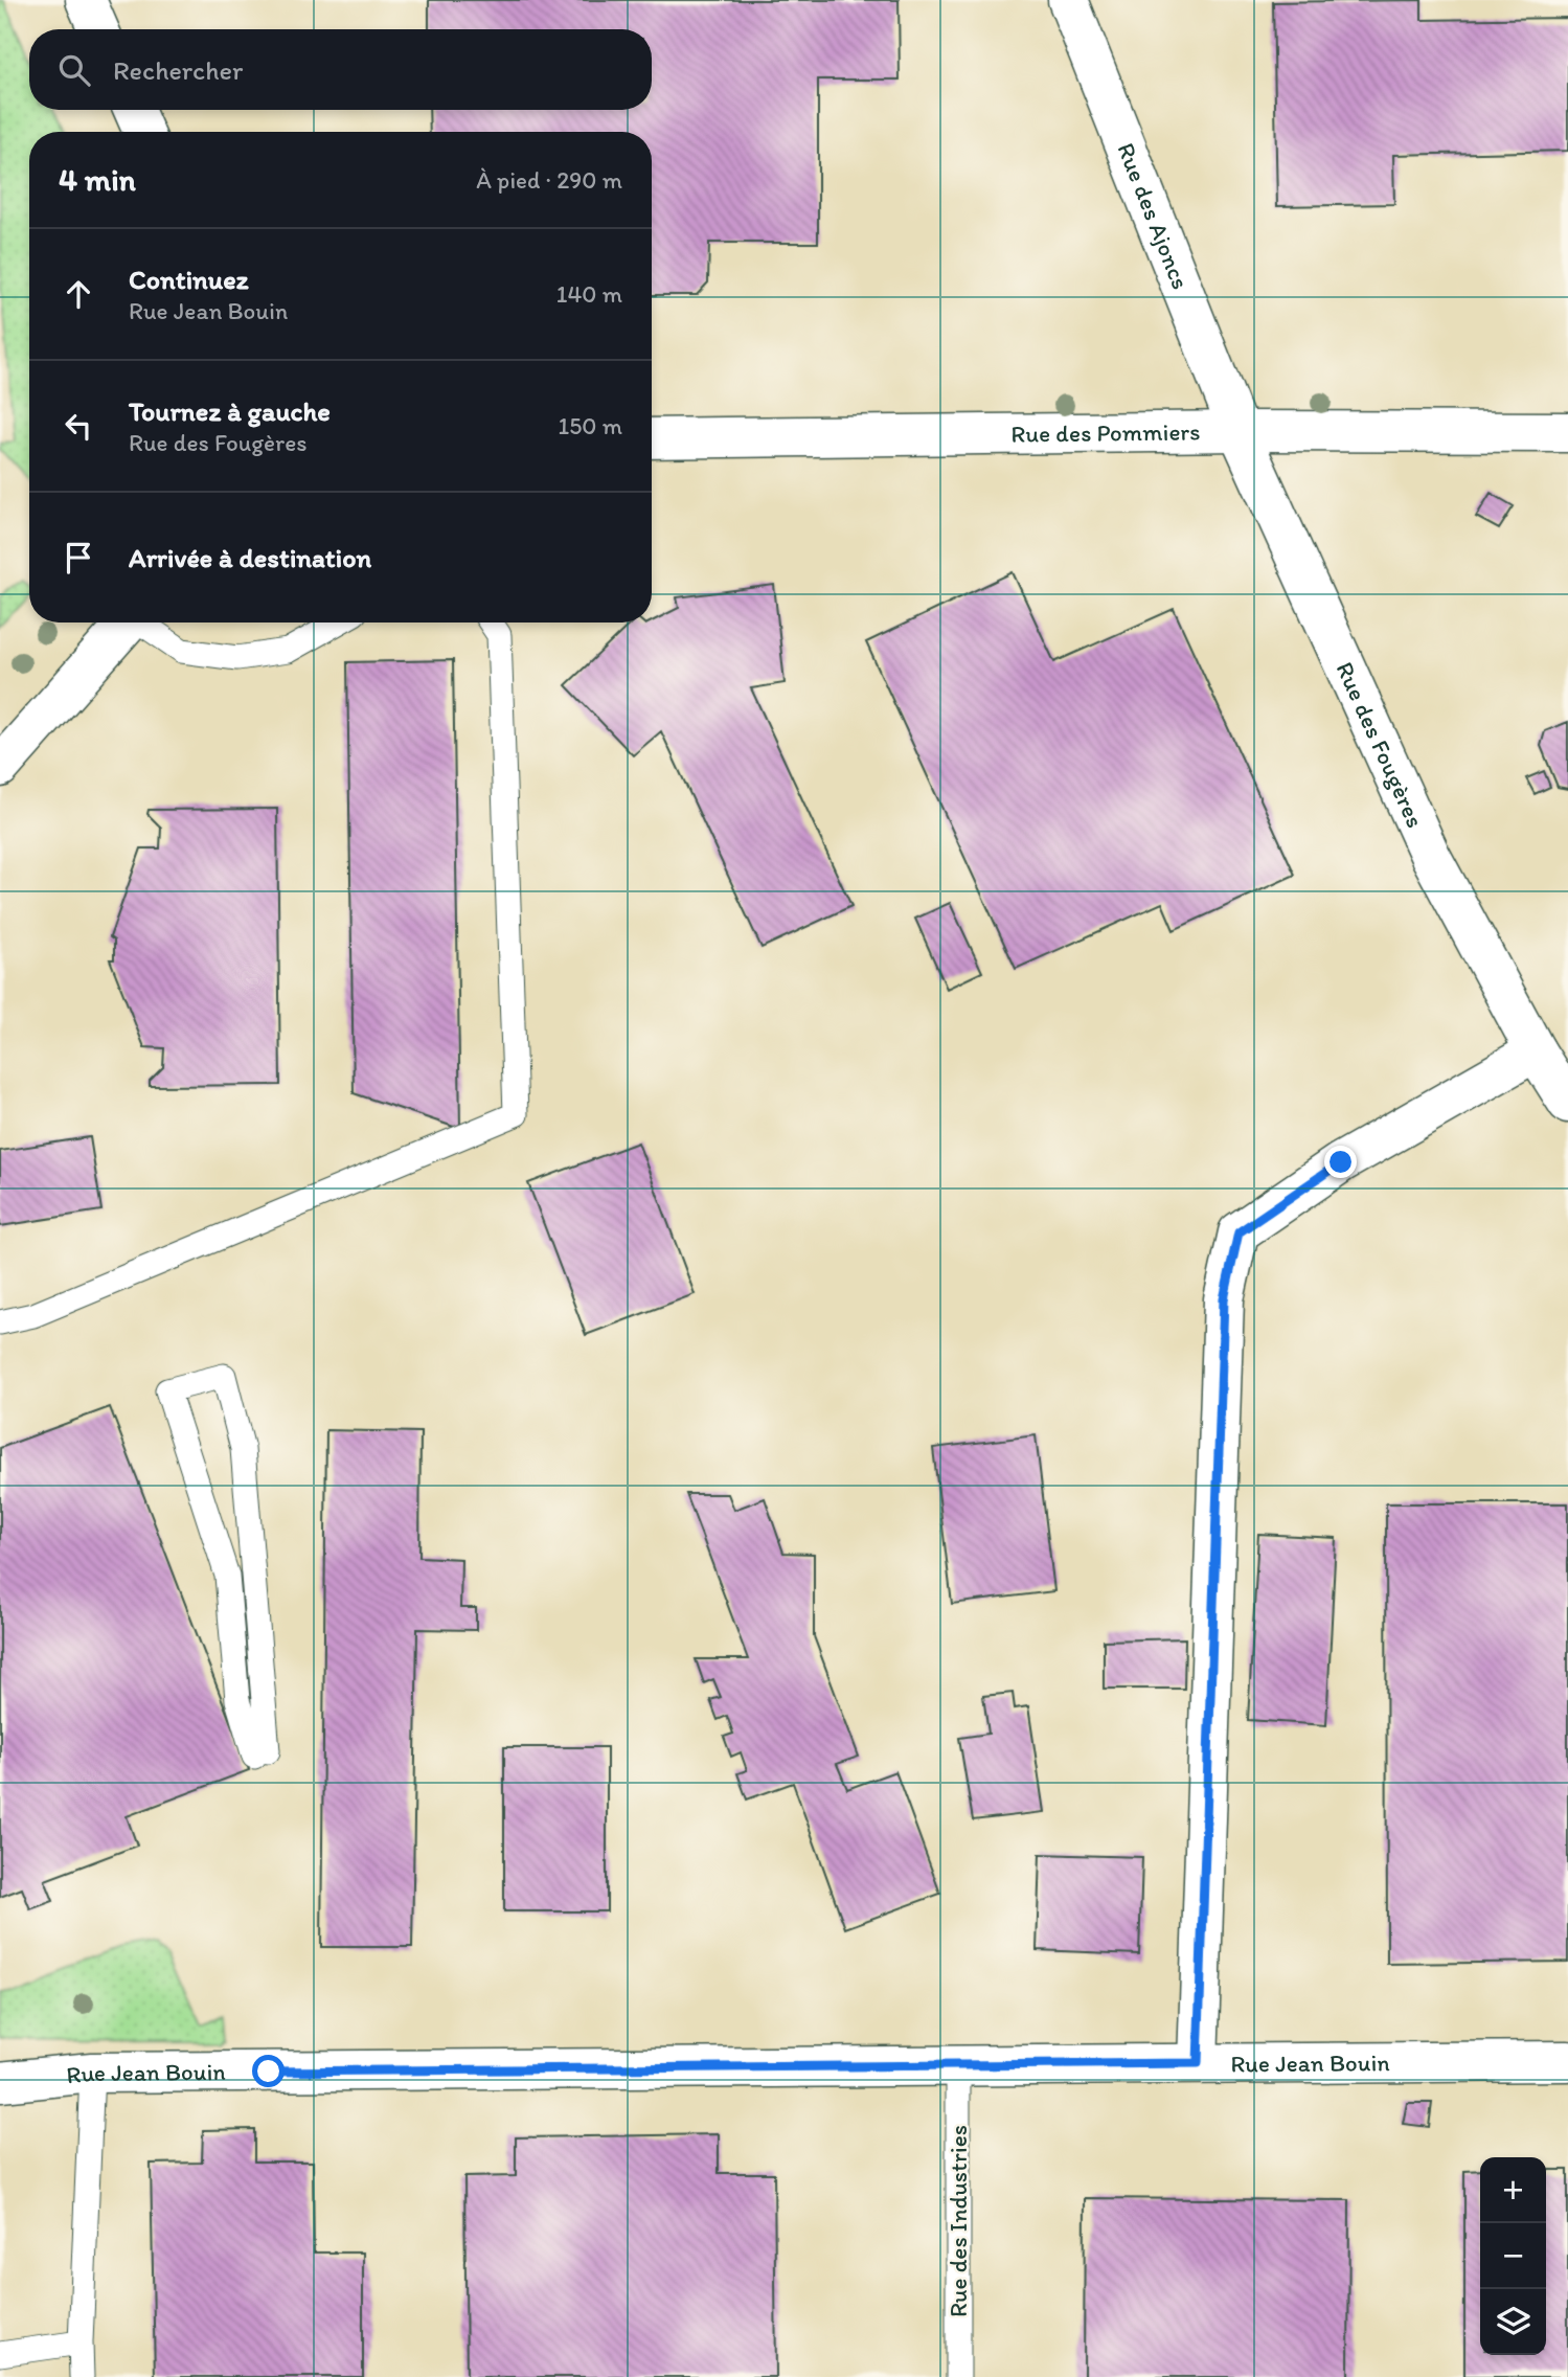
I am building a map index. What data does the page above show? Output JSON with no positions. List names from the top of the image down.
{
  "streets": {
    "street": [
      "Rue des Ajoncs",
      "Rue des Pommiers",
      "Rue des Fougères",
      "Rue Jean Bouin"
    ],
    "lane": ["Rue des Industries"]
  },
  "crossings": [
    ["Rue des Ajoncs", "Rue des Pommiers"],
    ["Rue des Ajoncs", "Rue des Fougères"],
    ["Rue des Pommiers", "Rue des Fougères"],
    ["Rue Jean Bouin", "Rue des Industries"]
  ],
  "page": {
    "search": "Rechercher",
    "heading": ["4 min", "À pied · 290 m"],
    "list": [
      ["Continuez", "Rue Jean Bouin", "140 m"],
      ["Tournez à gauche", "Rue des Fougères", "150 m"],
      "Arrivée à destination"
    ],
    "map_buttons": ["+", "−"]
  }
}
